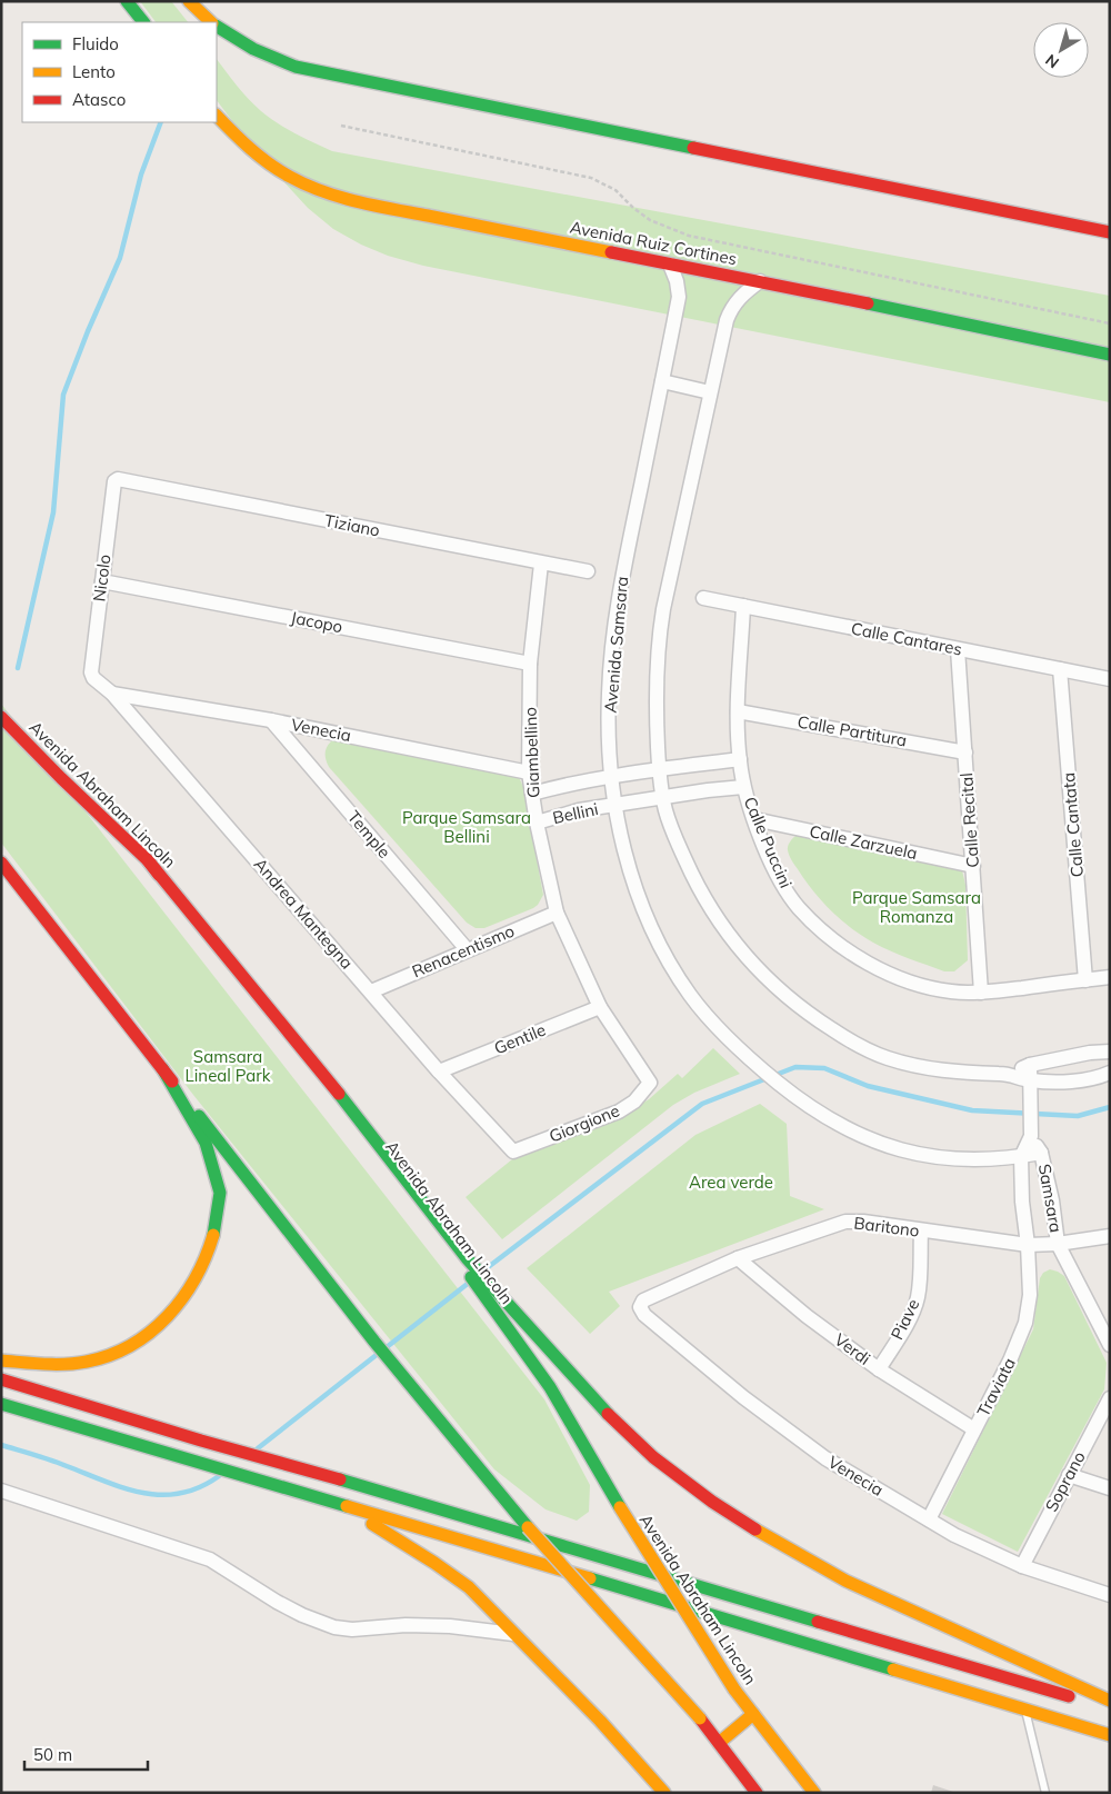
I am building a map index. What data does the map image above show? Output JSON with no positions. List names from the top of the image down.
{
  "streets": {
    "main road": ["Avenida Ruiz Cortines", "Avenida Abraham Lincoln"],
    "street": [
      "Tiziano",
      "Nicolo",
      "Jacopo",
      "Calle Cantares",
      "Avenida Samsara",
      "Venecia",
      "Calle Partitura",
      "Giambellino",
      "Bellini",
      "Calle Recital",
      "Calle Cantata",
      "Temple",
      "Calle Puccini",
      "Calle Zarzuela",
      "Andrea Mantegna",
      "Renacentismo",
      "Gentile",
      "Giorgione",
      "Samsara",
      "Baritono",
      "Piave",
      "Verdi",
      "Traviata",
      "Soprano"
    ]
  },
  "crossings": [
    ["Avenida Ruiz Cortines", "Avenida Samsara"],
    ["Tiziano", "Nicolo"],
    ["Tiziano", "Giambellino"],
    ["Nicolo", "Jacopo"],
    ["Nicolo", "Andrea Mantegna"],
    ["Jacopo", "Giambellino"],
    ["Calle Cantares", "Calle Recital"],
    ["Calle Cantares", "Calle Cantata"],
    ["Calle Cantares", "Calle Puccini"],
    ["Avenida Samsara", "Bellini"],
    ["Avenida Samsara", "Samsara"],
    ["Venecia", "Giambellino"],
    ["Venecia", "Temple"],
    ["Venecia", "Andrea Mantegna"],
    ["Venecia", "Baritono"],
    ["Venecia", "Traviata"],
    ["Venecia", "Soprano"],
    ["Calle Partitura", "Calle Recital"],
    ["Calle Partitura", "Calle Puccini"],
    ["Giambellino", "Bellini"],
    ["Giambellino", "Renacentismo"],
    ["Giambellino", "Gentile"],
    ["Giambellino", "Giorgione"],
    ["Bellini", "Calle Puccini"],
    ["Calle Recital", "Calle Puccini"],
    ["Calle Recital", "Calle Zarzuela"],
    ["Calle Cantata", "Calle Puccini"],
    ["Temple", "Renacentismo"],
    ["Calle Puccini", "Calle Zarzuela"],
    ["Andrea Mantegna", "Renacentismo"],
    ["Andrea Mantegna", "Gentile"],
    ["Andrea Mantegna", "Giorgione"],
    ["Samsara", "Baritono"],
    ["Samsara", "Traviata"],
    ["Baritono", "Piave"],
    ["Baritono", "Verdi"],
    ["Baritono", "Traviata"],
    ["Piave", "Verdi"],
    ["Verdi", "Traviata"]
  ],
  "parks": [
    "Parque Samsara Bellini",
    "Parque Samsara Romanza",
    "Samsara Lineal Park",
    "Area verde"
  ],
  "legend": ["Fluido", "Lento", "Atasco"],
  "scale_bar": "50 m",
  "north": "bottom left"
}
